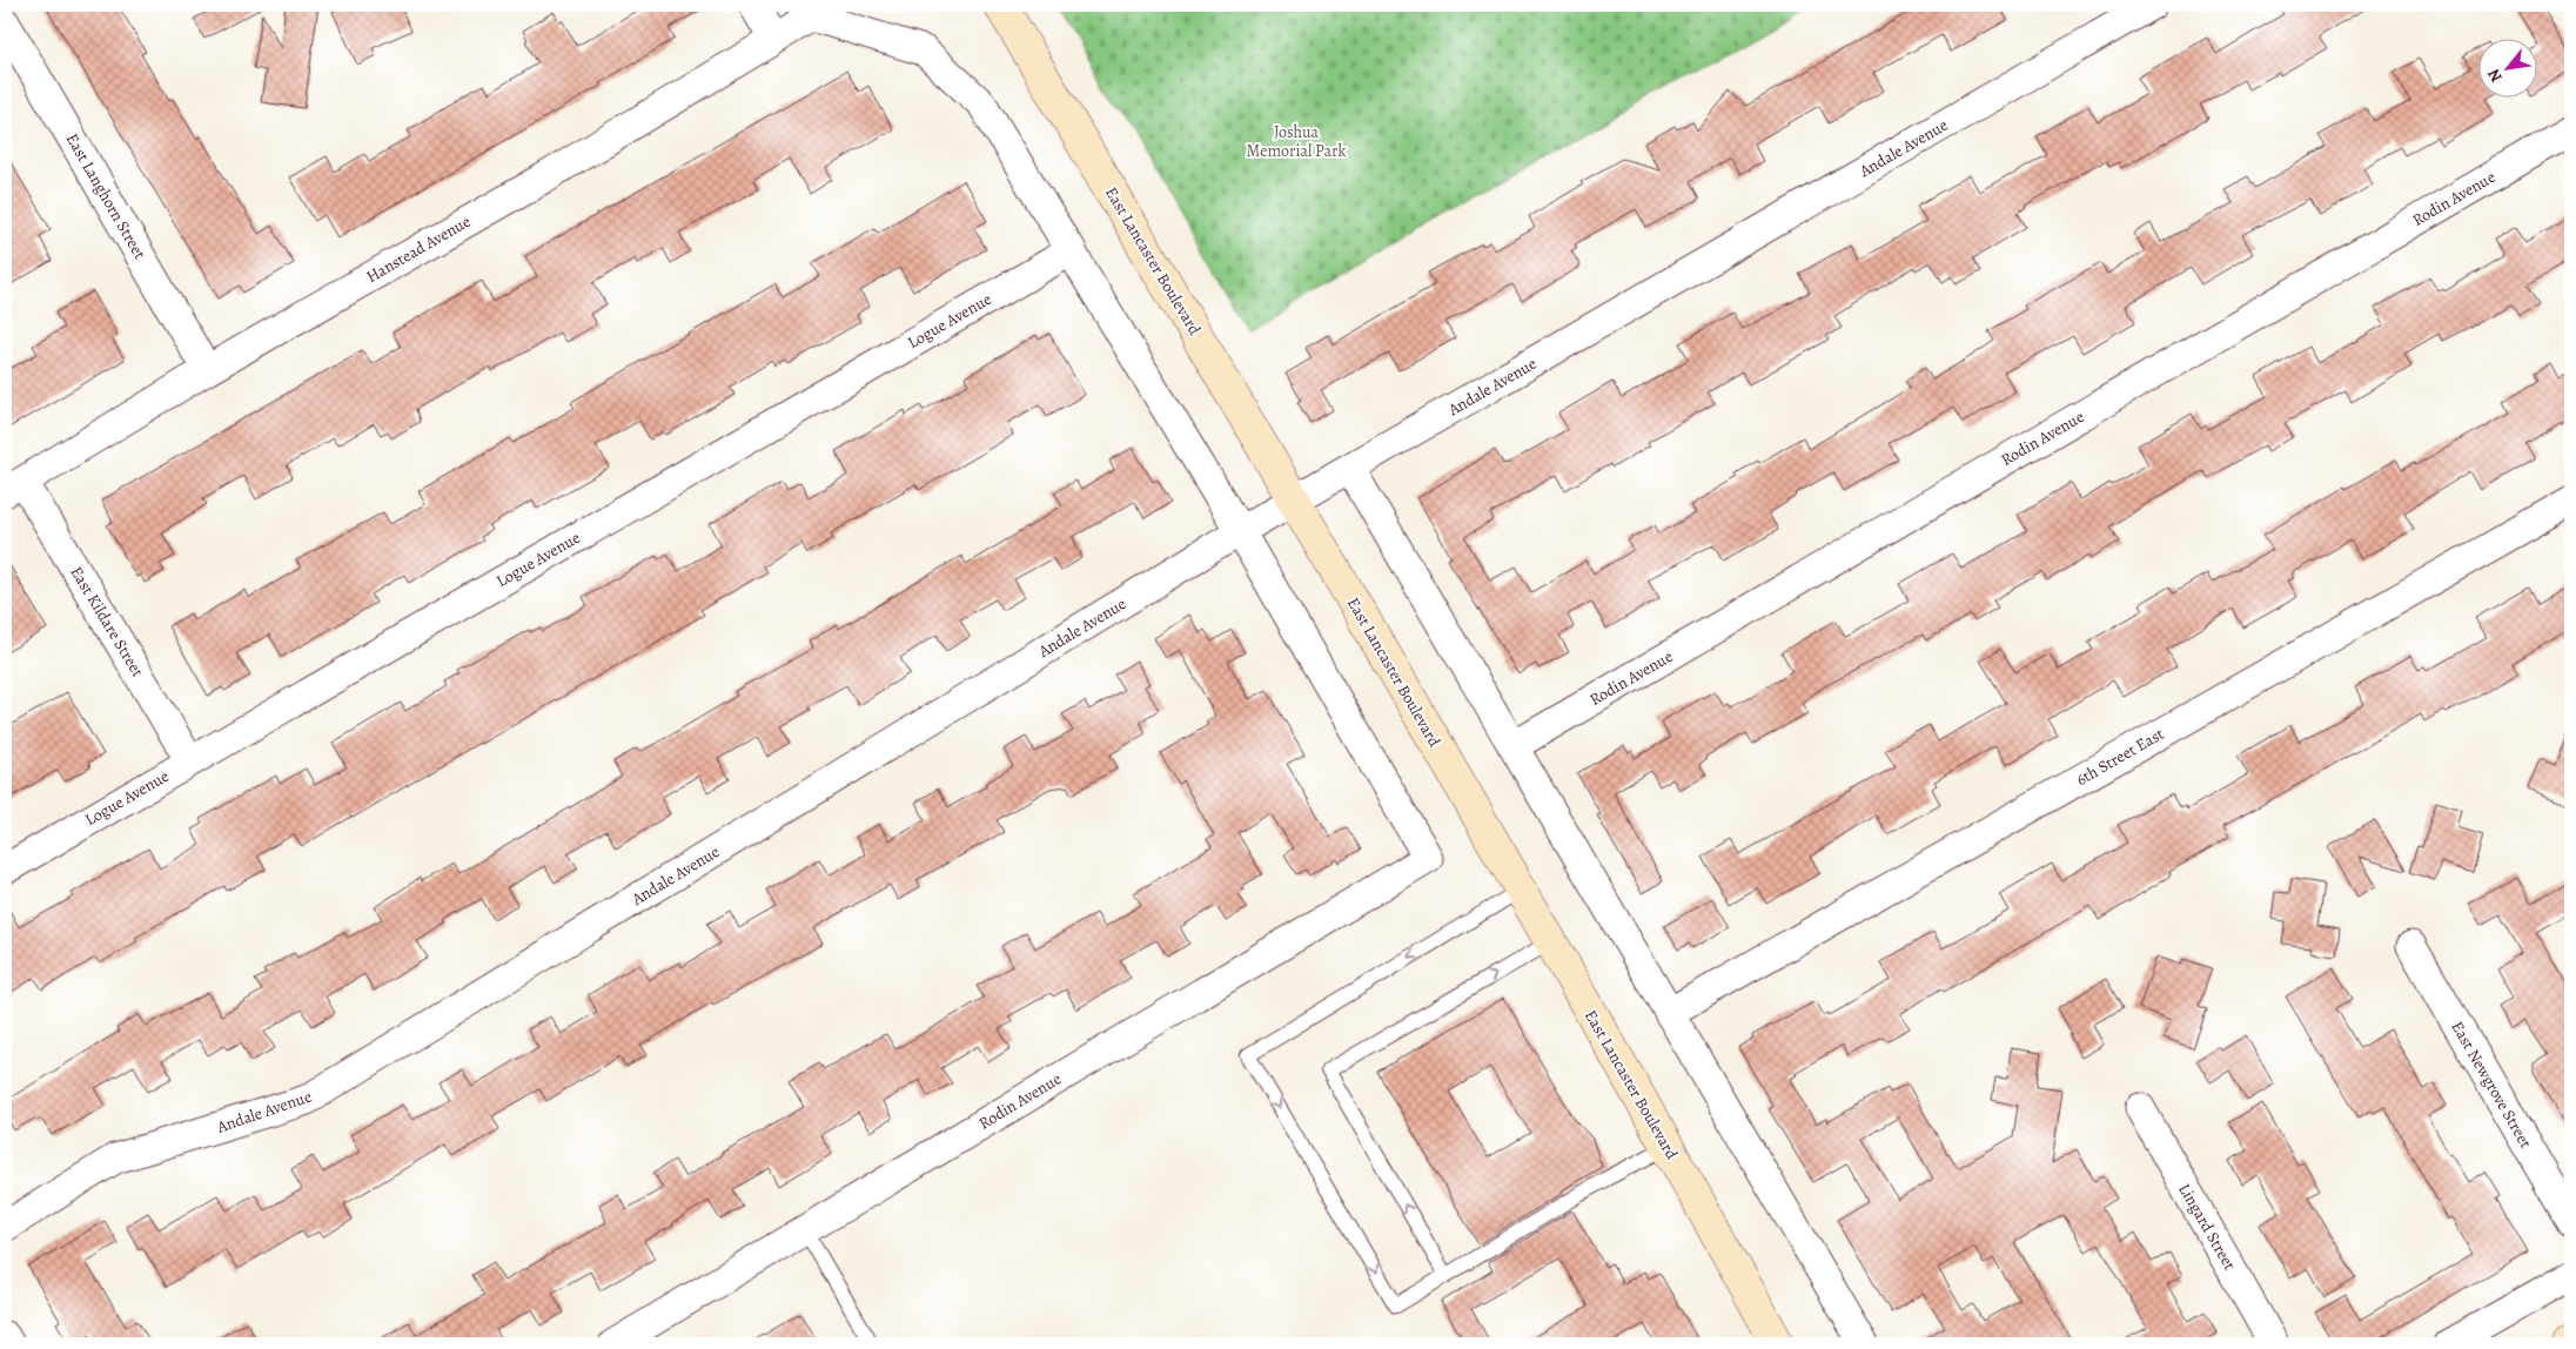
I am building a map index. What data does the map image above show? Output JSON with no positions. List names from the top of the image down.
{
  "streets": {
    "main road": ["East Lancaster Boulevard"],
    "street": [
      "Andale Avenue",
      "East Langhorn Street",
      "Rodin Avenue",
      "Hanstead Avenue",
      "Logue Avenue",
      "East Kildare Street",
      "6th Street East",
      "East Newgrove Street",
      "Lingard Street"
    ]
  },
  "crossings": [
    ["Andale Avenue", "Rodin Avenue"],
    ["Andale Avenue", "East Lancaster Boulevard"],
    ["East Langhorn Street", "Hanstead Avenue"],
    ["Hanstead Avenue", "East Kildare Street"],
    ["Logue Avenue", "East Kildare Street"]
  ],
  "parks": ["Joshua Memorial Park"],
  "north": "bottom left"
}
